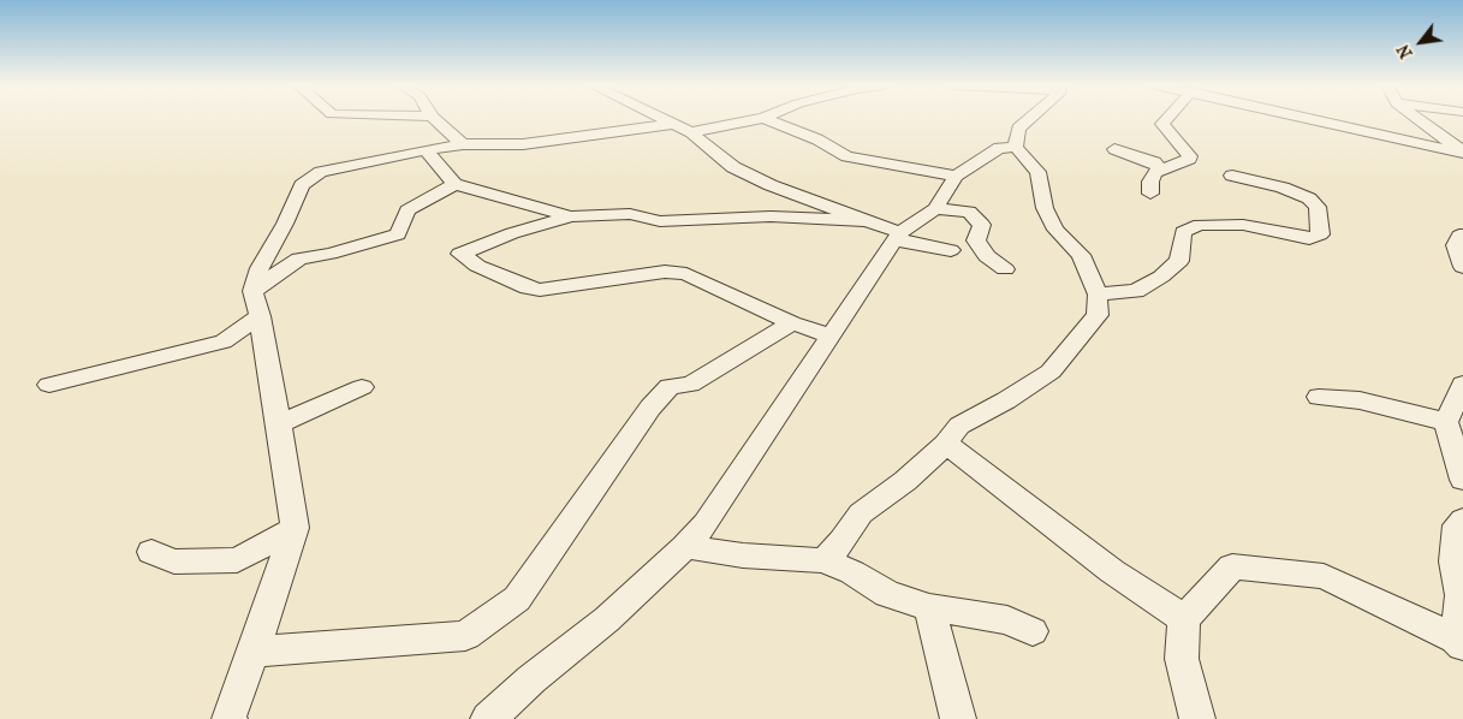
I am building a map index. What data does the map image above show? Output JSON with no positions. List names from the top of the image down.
{
  "north": "bottom left"
}
